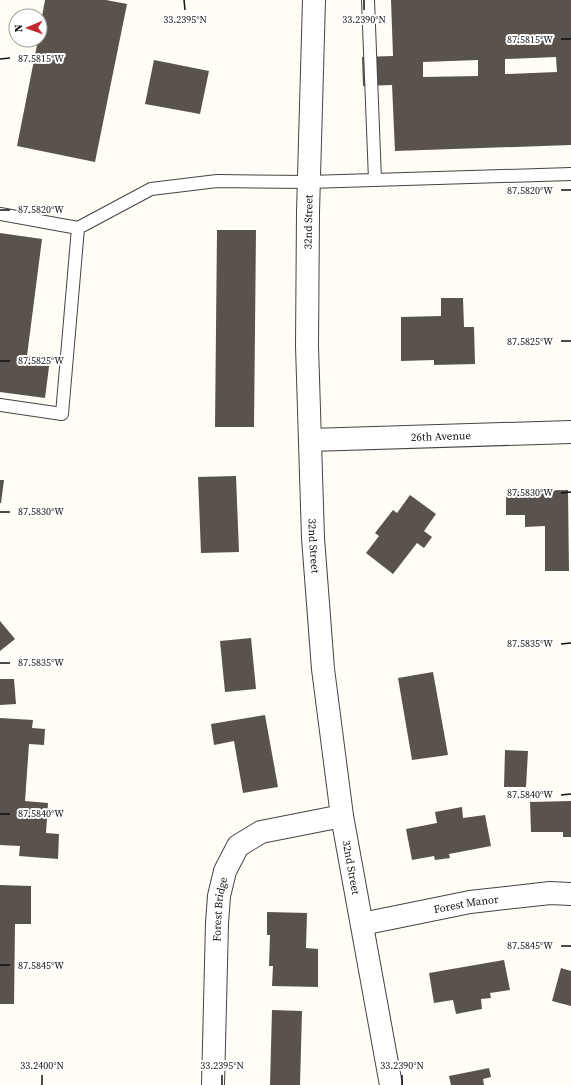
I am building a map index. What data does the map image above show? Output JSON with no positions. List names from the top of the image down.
{
  "streets": {
    "street": [
      "32nd Street",
      "26th Avenue",
      "Forest Manor",
      "Forest Bridge"
    ]
  },
  "crossings": [
    ["32nd Street", "26th Avenue"],
    ["32nd Street", "Forest Manor"],
    ["32nd Street", "Forest Bridge"]
  ],
  "north": "left",
  "coordinates": [
    "33.2395°N",
    "33.2390°N",
    "87.5815°W",
    "87.5820°W",
    "87.5825°W",
    "87.5830°W",
    "87.5835°W",
    "87.5840°W",
    "87.5845°W",
    "33.2400°N"
  ]
}
